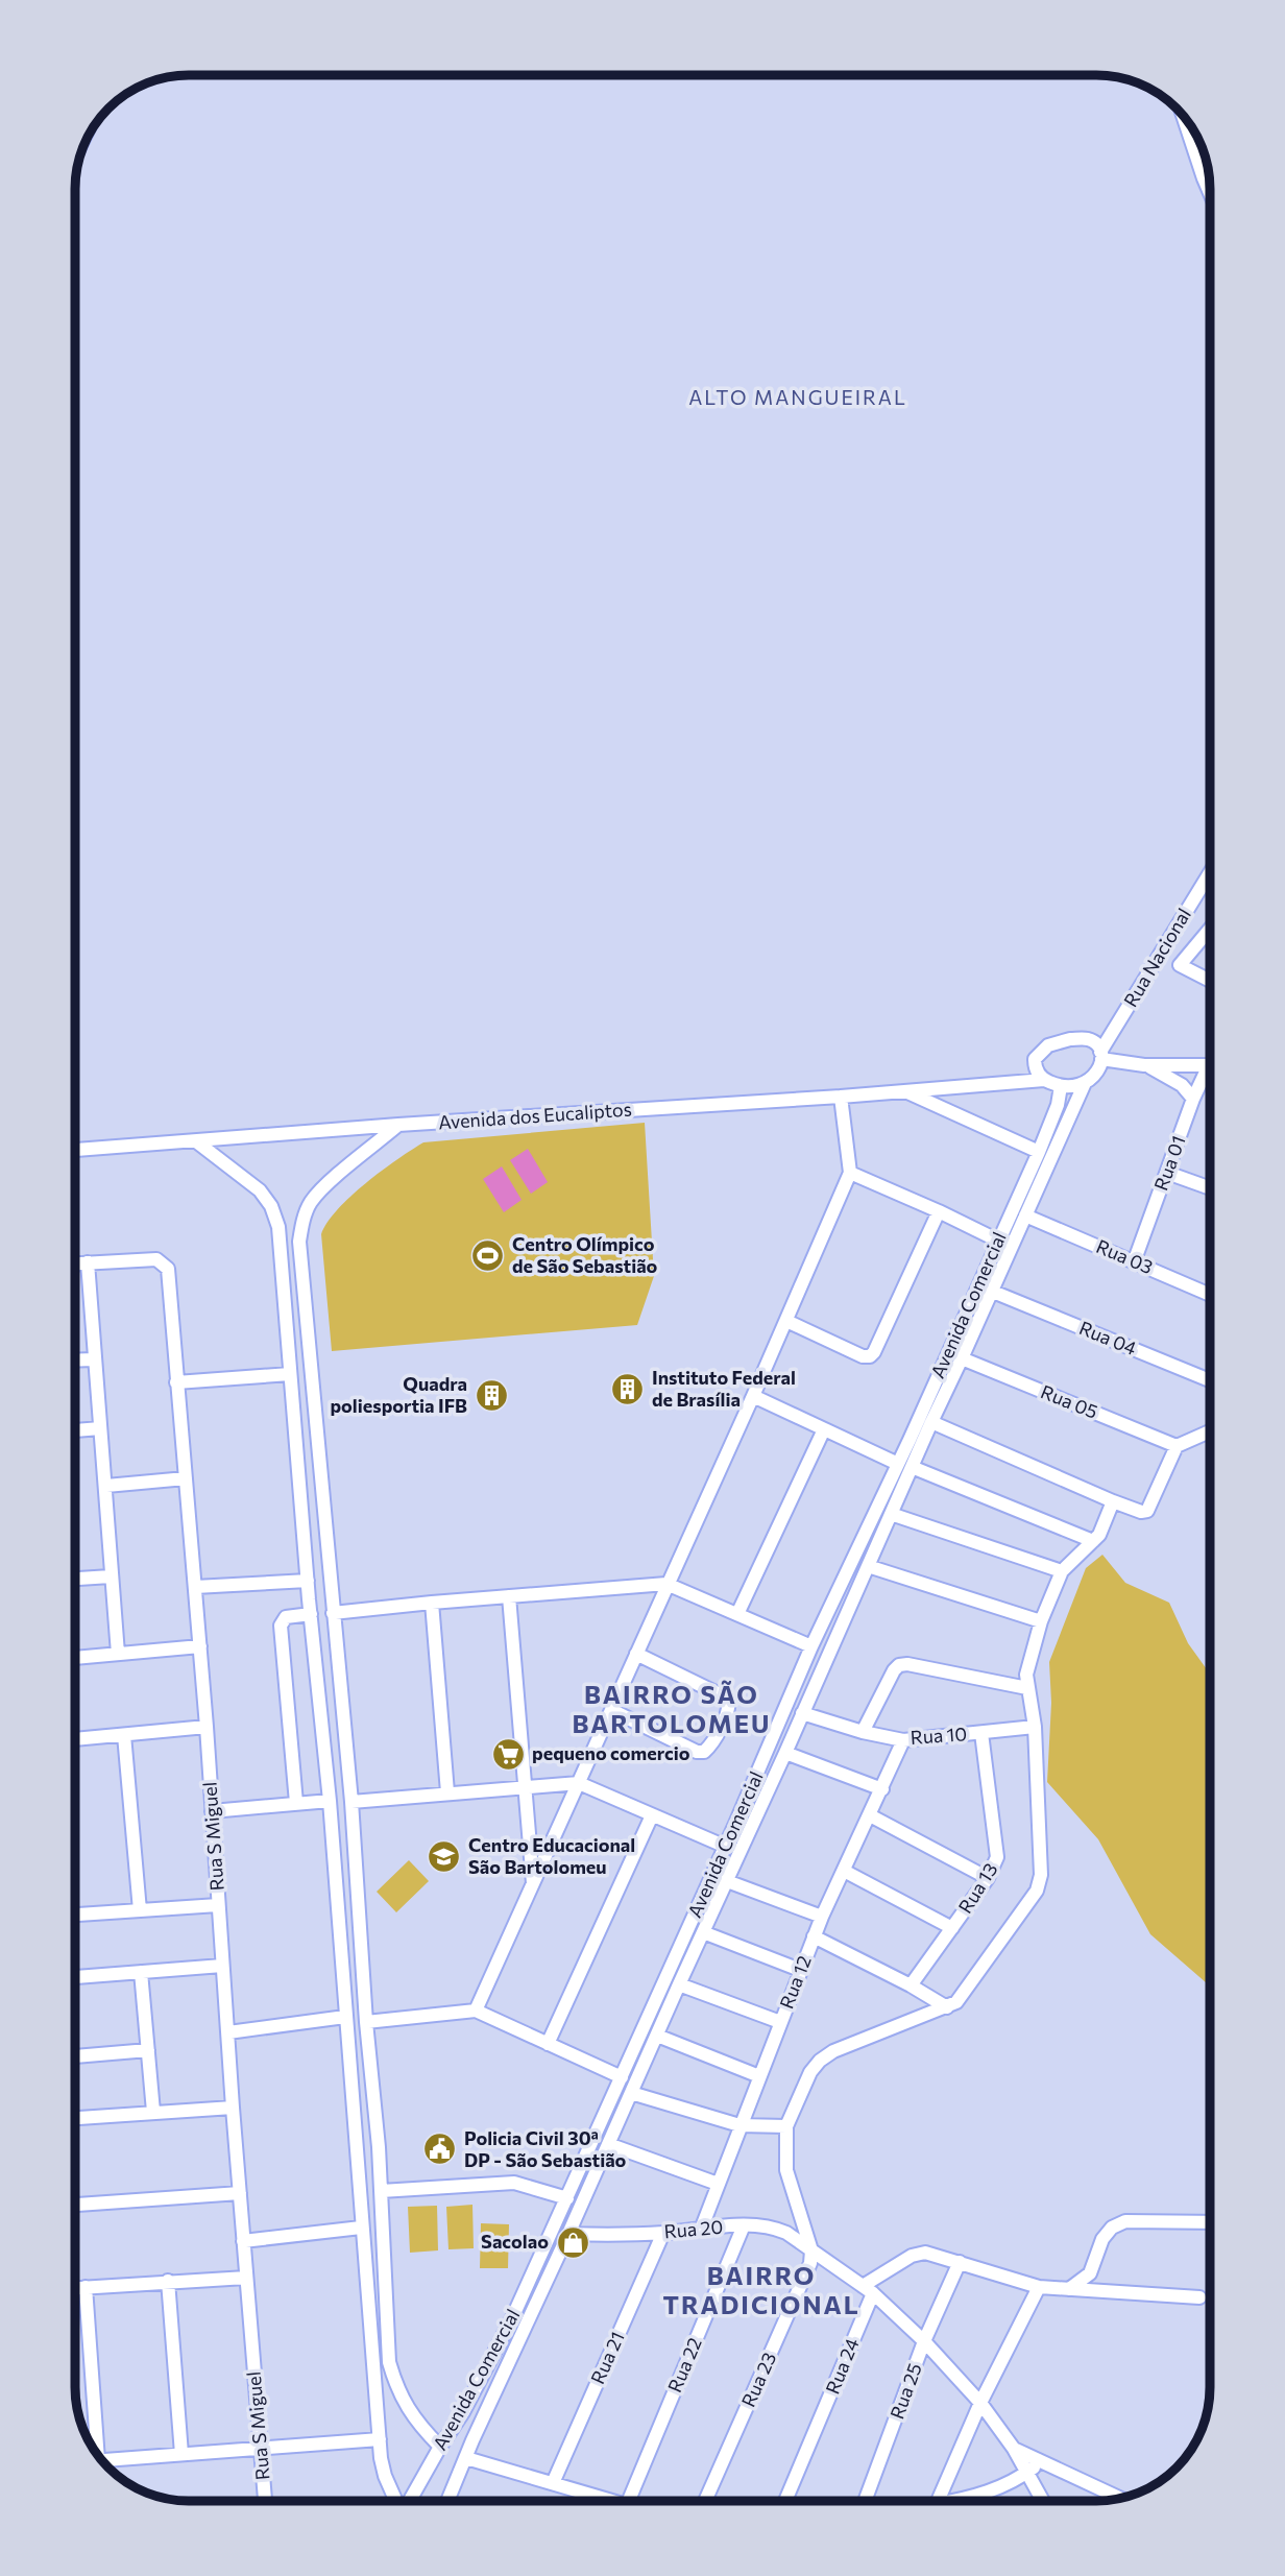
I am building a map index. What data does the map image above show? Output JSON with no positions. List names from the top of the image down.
{
  "streets": {
    "street": [
      "Rua Nacional",
      "Avenida dos Eucaliptos",
      "Rua 01",
      "Rua 03",
      "Avenida Comercial",
      "Rua 04",
      "Rua 05",
      "Rua 10",
      "Rua S Miguel",
      "Rua 13",
      "Rua 12",
      "Rua 20",
      "Rua 21",
      "Rua 22",
      "Rua 24",
      "Rua 23",
      "Rua 25"
    ]
  },
  "crossings": [
    ["Rua Nacional", "Avenida dos Eucaliptos"],
    ["Rua Nacional", "Avenida Comercial"],
    ["Avenida dos Eucaliptos", "Avenida Comercial"],
    ["Rua 01", "Rua 03"],
    ["Rua 03", "Avenida Comercial"],
    ["Avenida Comercial", "Rua 04"],
    ["Avenida Comercial", "Rua 05"],
    ["Avenida Comercial", "Rua 10"],
    ["Avenida Comercial", "Rua 20"],
    ["Rua 10", "Rua 13"],
    ["Rua 10", "Rua 12"],
    ["Rua 12", "Rua 20"],
    ["Rua 20", "Rua 21"],
    ["Rua 20", "Rua 22"],
    ["Rua 20", "Rua 23"],
    ["Rua 24", "Rua 25"]
  ],
  "districts": ["ALTO MANGUEIRAL", "BAIRRO SÃO BARTOLOMEU", "BAIRRO TRADICIONAL"],
  "places": {
    "sports": ["Centro Olímpico de São Sebastião"],
    "building": ["Instituto Federal de Brasília", "Quadra poliesportia IFB"],
    "supermarket": ["pequeno comercio"],
    "school or university": ["Centro Educacional São Bartolomeu"],
    "public building": ["Policia Civil 30ª DP - São Sebastião"],
    "shop": ["Sacolao"]
  }
}
